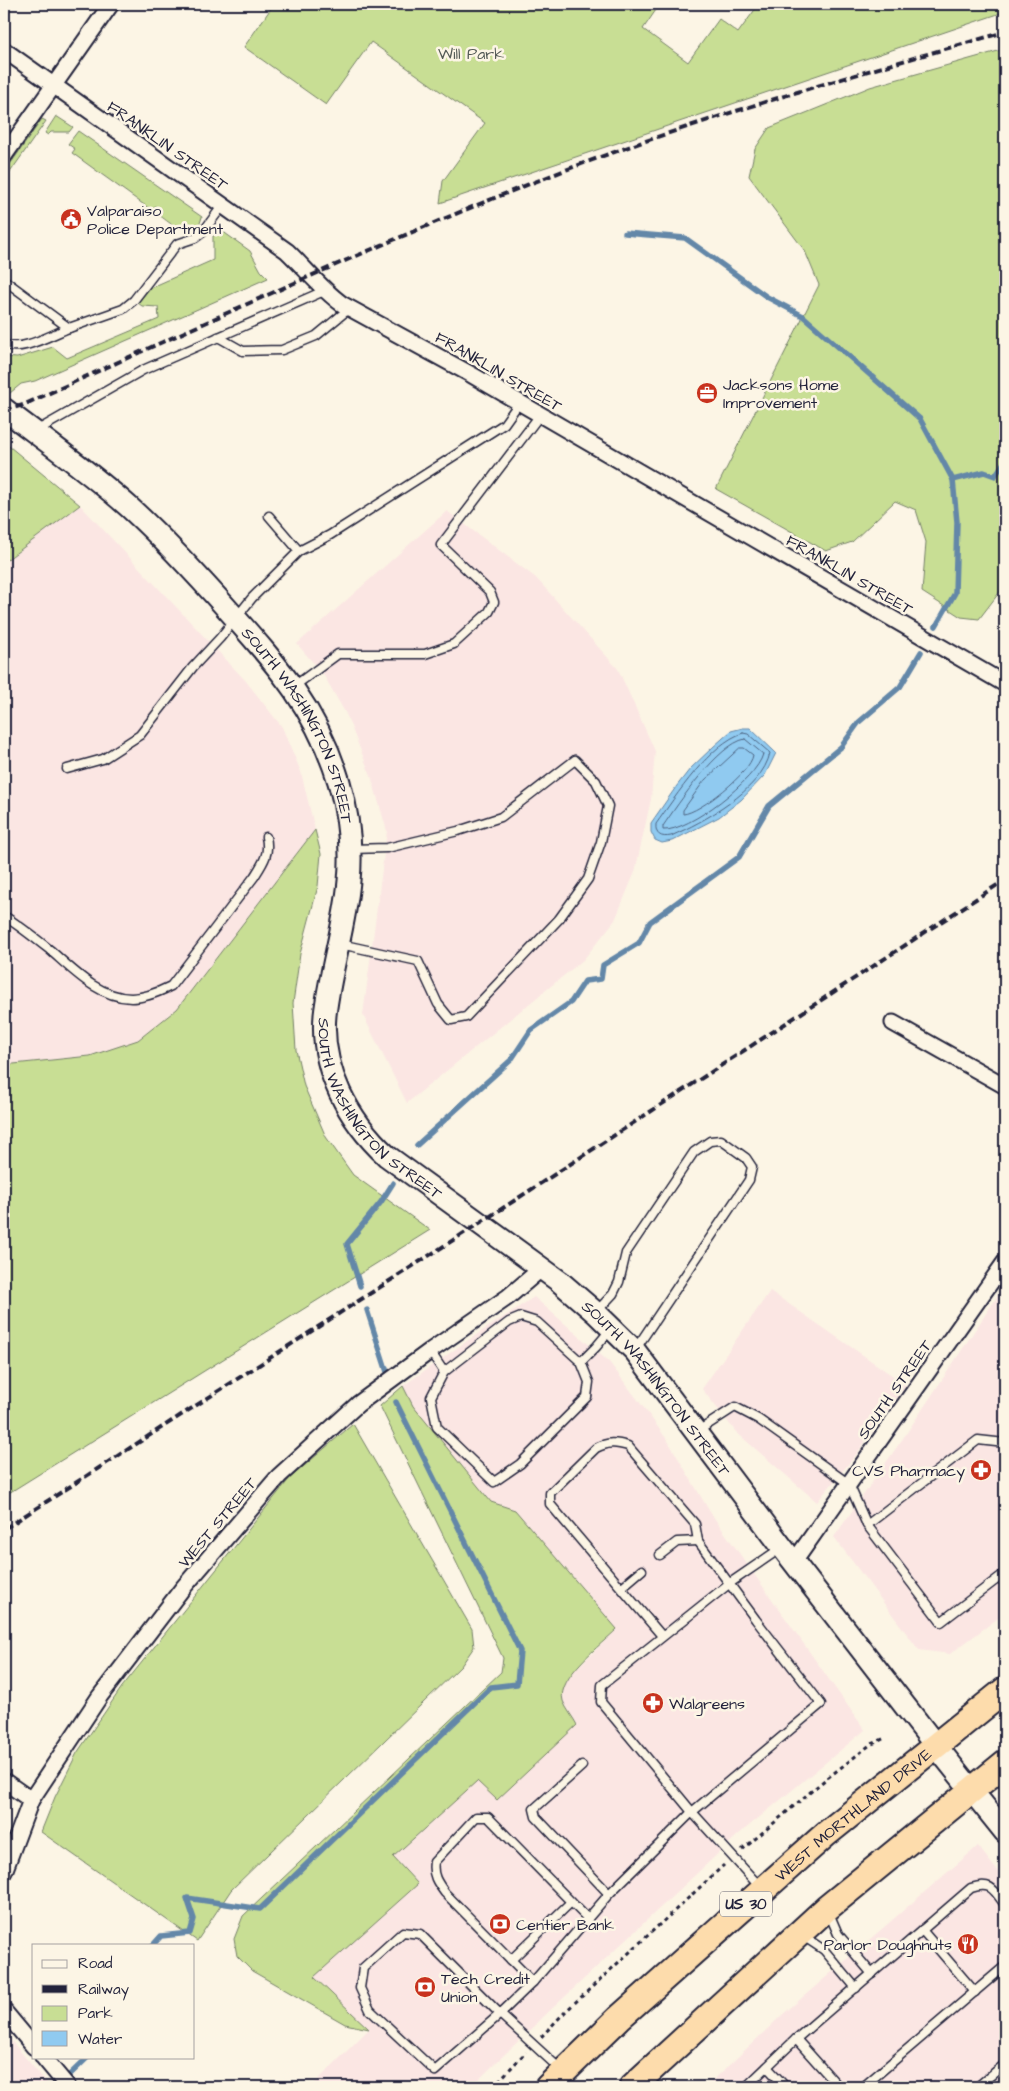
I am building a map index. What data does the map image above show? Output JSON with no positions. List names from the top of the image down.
{
  "streets": {
    "highway": ["WEST MORTHLAND DRIVE", "US 30"],
    "main road": ["SOUTH WASHINGTON STREET"],
    "street": ["FRANKLIN STREET", "SOUTH STREET", "WEST STREET"]
  },
  "crossings": [
    ["SOUTH WASHINGTON STREET", "SOUTH STREET"],
    ["SOUTH WASHINGTON STREET", "WEST STREET"],
    ["SOUTH WASHINGTON STREET", "WEST MORTHLAND DRIVE"],
    ["SOUTH WASHINGTON STREET", "US 30"],
    ["WEST MORTHLAND DRIVE", "US 30"]
  ],
  "parks": ["Will Park"],
  "places": {
    "public building": ["Valparaiso Police Department"],
    "office": ["Jacksons Home Improvement"],
    "pharmacy": ["CVS Pharmacy", "Walgreens"],
    "bank": ["Centier Bank", "Tech Credit Union"],
    "restaurant": ["Parlor Doughnuts"]
  },
  "legend": [
    "Road",
    "Railway",
    "Park",
    "Water"
  ]
}
